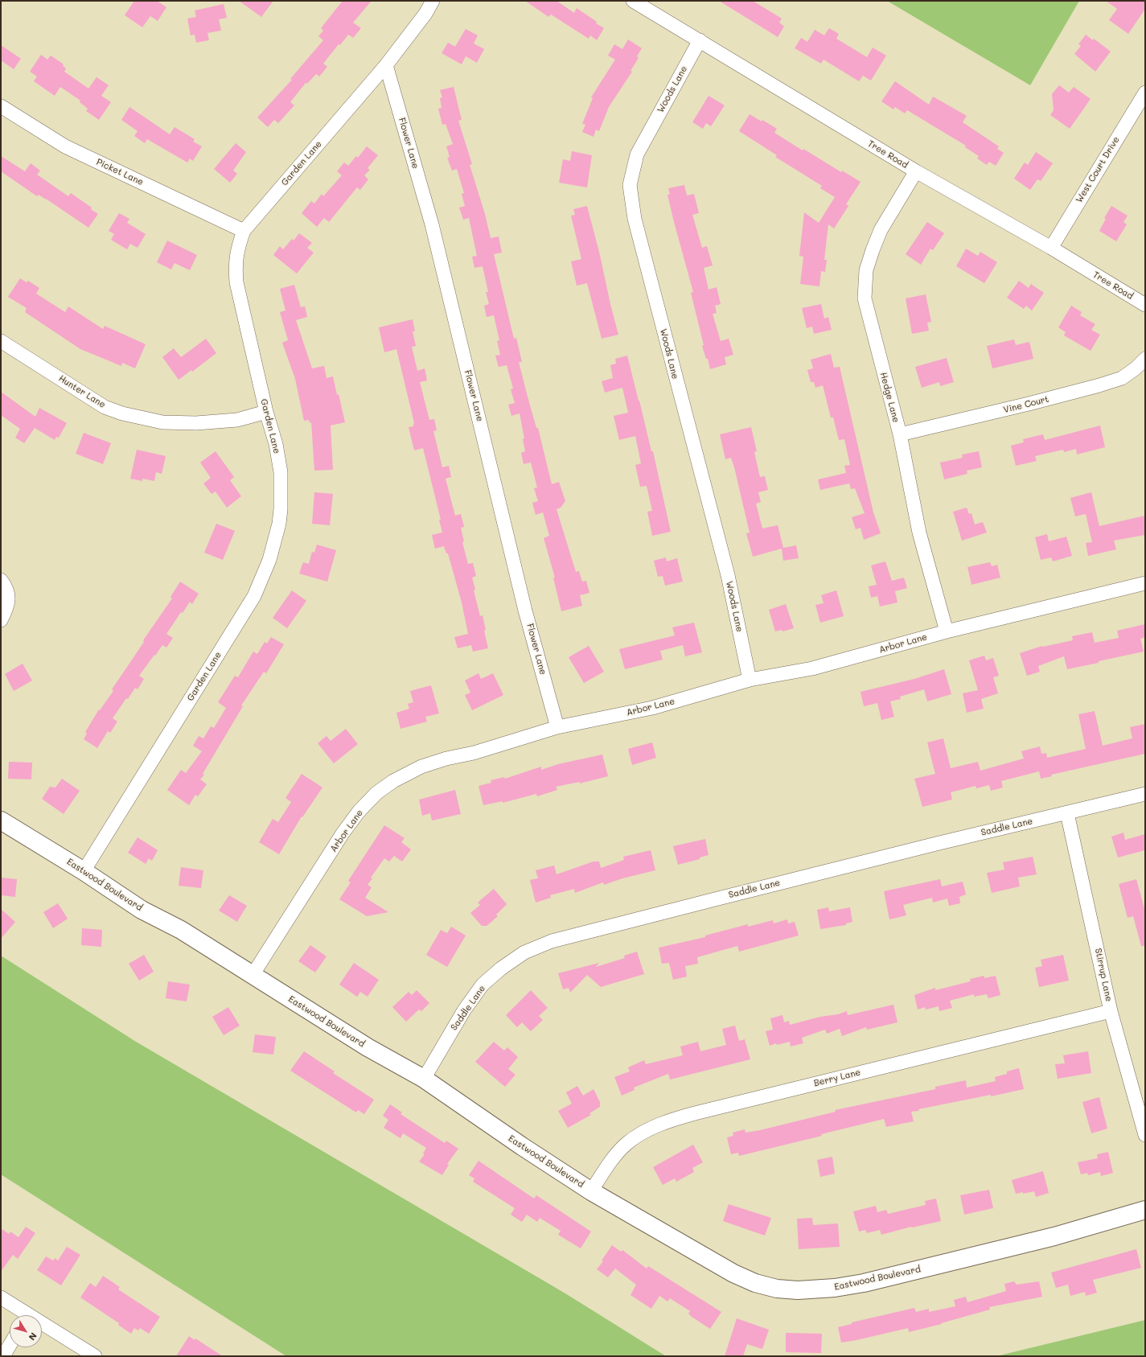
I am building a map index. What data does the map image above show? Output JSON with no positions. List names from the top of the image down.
{
  "streets": {
    "street": [
      "Woods Lane",
      "Flower Lane",
      "Tree Road",
      "Garden Lane",
      "West Court Drive",
      "Picket Lane",
      "Hunter Lane",
      "Hedge Lane",
      "Vine Court",
      "Arbor Lane",
      "Saddle Lane",
      "Eastwood Boulevard",
      "Stirrup Lane",
      "Berry Lane"
    ]
  },
  "crossings": [
    ["Woods Lane", "Tree Road"],
    ["Woods Lane", "Arbor Lane"],
    ["Flower Lane", "Garden Lane"],
    ["Flower Lane", "Arbor Lane"],
    ["Tree Road", "West Court Drive"],
    ["Tree Road", "Hedge Lane"],
    ["Garden Lane", "Picket Lane"],
    ["Garden Lane", "Hunter Lane"],
    ["Garden Lane", "Eastwood Boulevard"],
    ["Hedge Lane", "Vine Court"],
    ["Hedge Lane", "Arbor Lane"],
    ["Arbor Lane", "Eastwood Boulevard"],
    ["Saddle Lane", "Eastwood Boulevard"],
    ["Saddle Lane", "Stirrup Lane"],
    ["Eastwood Boulevard", "Berry Lane"],
    ["Stirrup Lane", "Berry Lane"]
  ],
  "north": "bottom right"
}
